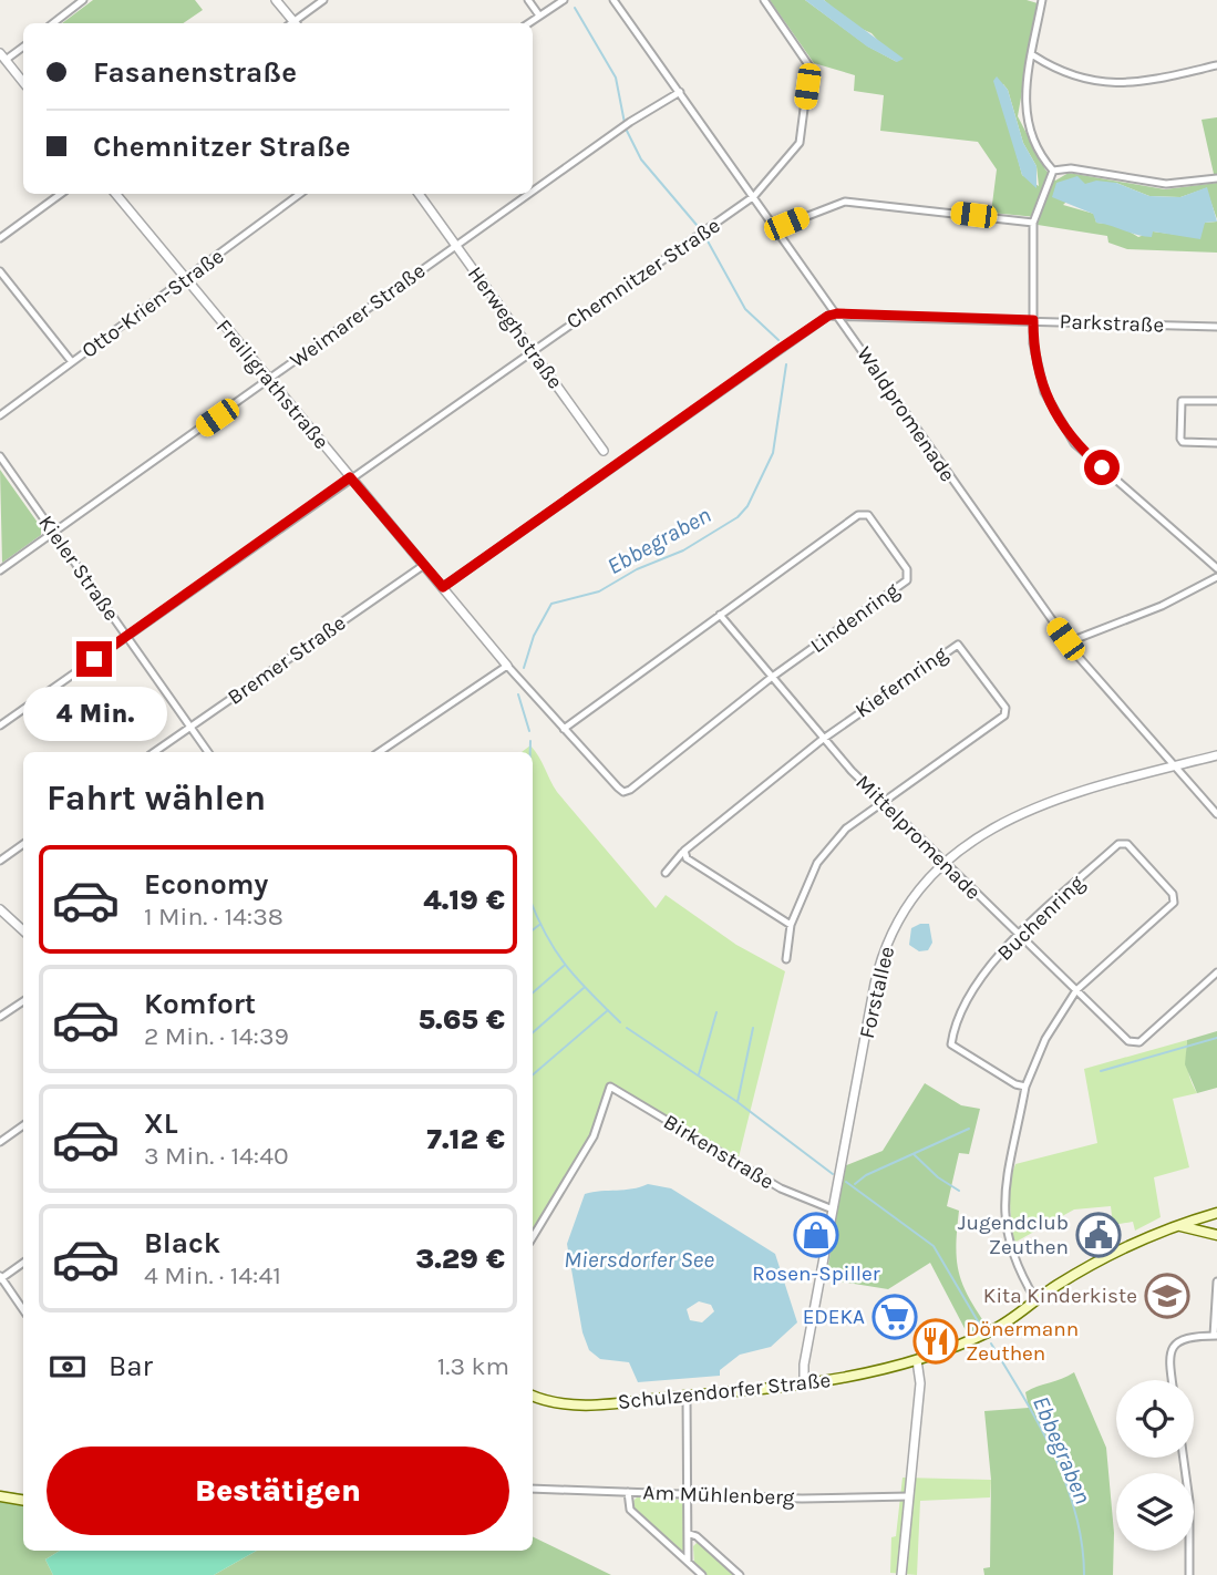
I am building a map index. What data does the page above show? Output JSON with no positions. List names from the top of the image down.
{
  "streets": {
    "main road": ["Schulzendorfer Straße"],
    "street": [
      "Chemnitzer Straße",
      "Otto-Krien-Straße",
      "Weimarer Straße",
      "Parkstraße",
      "Herweghstraße",
      "Freiligrathstraße",
      "Waldpromenade",
      "Kieler Straße",
      "Lindenring",
      "Bremer Straße",
      "Kiefernring",
      "Mittelpromenade",
      "Buchenring",
      "Forstallee",
      "Birkenstraße",
      "Am Mühlenberg"
    ]
  },
  "crossings": [
    ["Chemnitzer Straße", "Herweghstraße"],
    ["Chemnitzer Straße", "Freiligrathstraße"],
    ["Chemnitzer Straße", "Waldpromenade"],
    ["Chemnitzer Straße", "Kieler Straße"],
    ["Otto-Krien-Straße", "Freiligrathstraße"],
    ["Weimarer Straße", "Herweghstraße"],
    ["Weimarer Straße", "Freiligrathstraße"],
    ["Weimarer Straße", "Waldpromenade"],
    ["Weimarer Straße", "Kieler Straße"],
    ["Parkstraße", "Waldpromenade"],
    ["Freiligrathstraße", "Lindenring"],
    ["Freiligrathstraße", "Bremer Straße"],
    ["Waldpromenade", "Forstallee"],
    ["Kieler Straße", "Bremer Straße"],
    ["Lindenring", "Mittelpromenade"],
    ["Kiefernring", "Mittelpromenade"],
    ["Mittelpromenade", "Buchenring"],
    ["Mittelpromenade", "Forstallee"],
    ["Forstallee", "Birkenstraße"],
    ["Forstallee", "Schulzendorfer Straße"]
  ],
  "water": ["Ebbegraben", "Miersdorfer See"],
  "places": {
    "shop": ["Rosen-Spiller"],
    "public building": ["Jugendclub Zeuthen"],
    "school or university": ["Kita Kinderkiste"],
    "supermarket": ["EDEKA"],
    "restaurant": ["Dönermann Zeuthen"]
  },
  "page": {
    "banner": ["Fasanenstraße", "Chemnitzer Straße"],
    "bubble": "4 Min.",
    "heading": "Fahrt wählen",
    "list": [
      {
        "name": "Economy",
        "note": "1 Min. · 14:38",
        "value": "4.19 €"
      },
      {
        "name": "Komfort",
        "note": "2 Min. · 14:39",
        "value": "5.65 €"
      },
      {
        "name": "XL",
        "note": "3 Min. · 14:40",
        "value": "7.12 €"
      },
      {
        "name": "Black",
        "note": "4 Min. · 14:41",
        "value": "3.29 €"
      }
    ],
    "pay": ["Bar", "1.3 km"],
    "buttons": "Bestätigen"
  }
}
